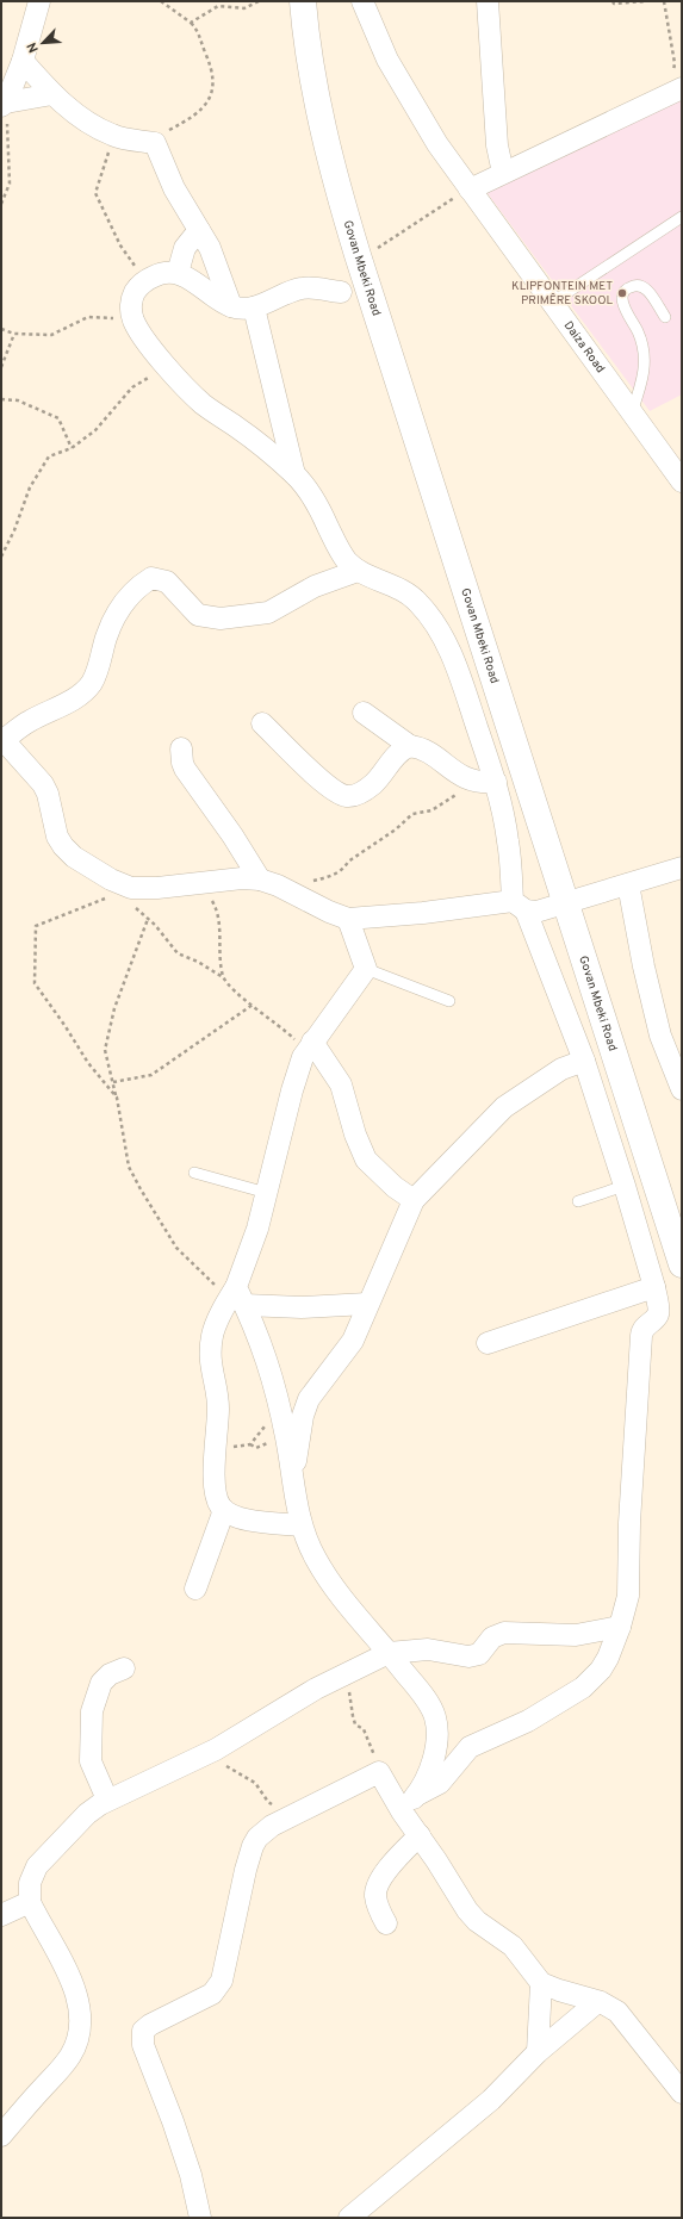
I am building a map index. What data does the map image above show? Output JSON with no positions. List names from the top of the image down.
{
  "streets": {
    "main road": ["Govan Mbeki Road"],
    "street": ["Daiza Road"]
  },
  "places": ["KLIPFONTEIN MET PRIMÊRE SKOOL"],
  "north": "bottom left"
}
